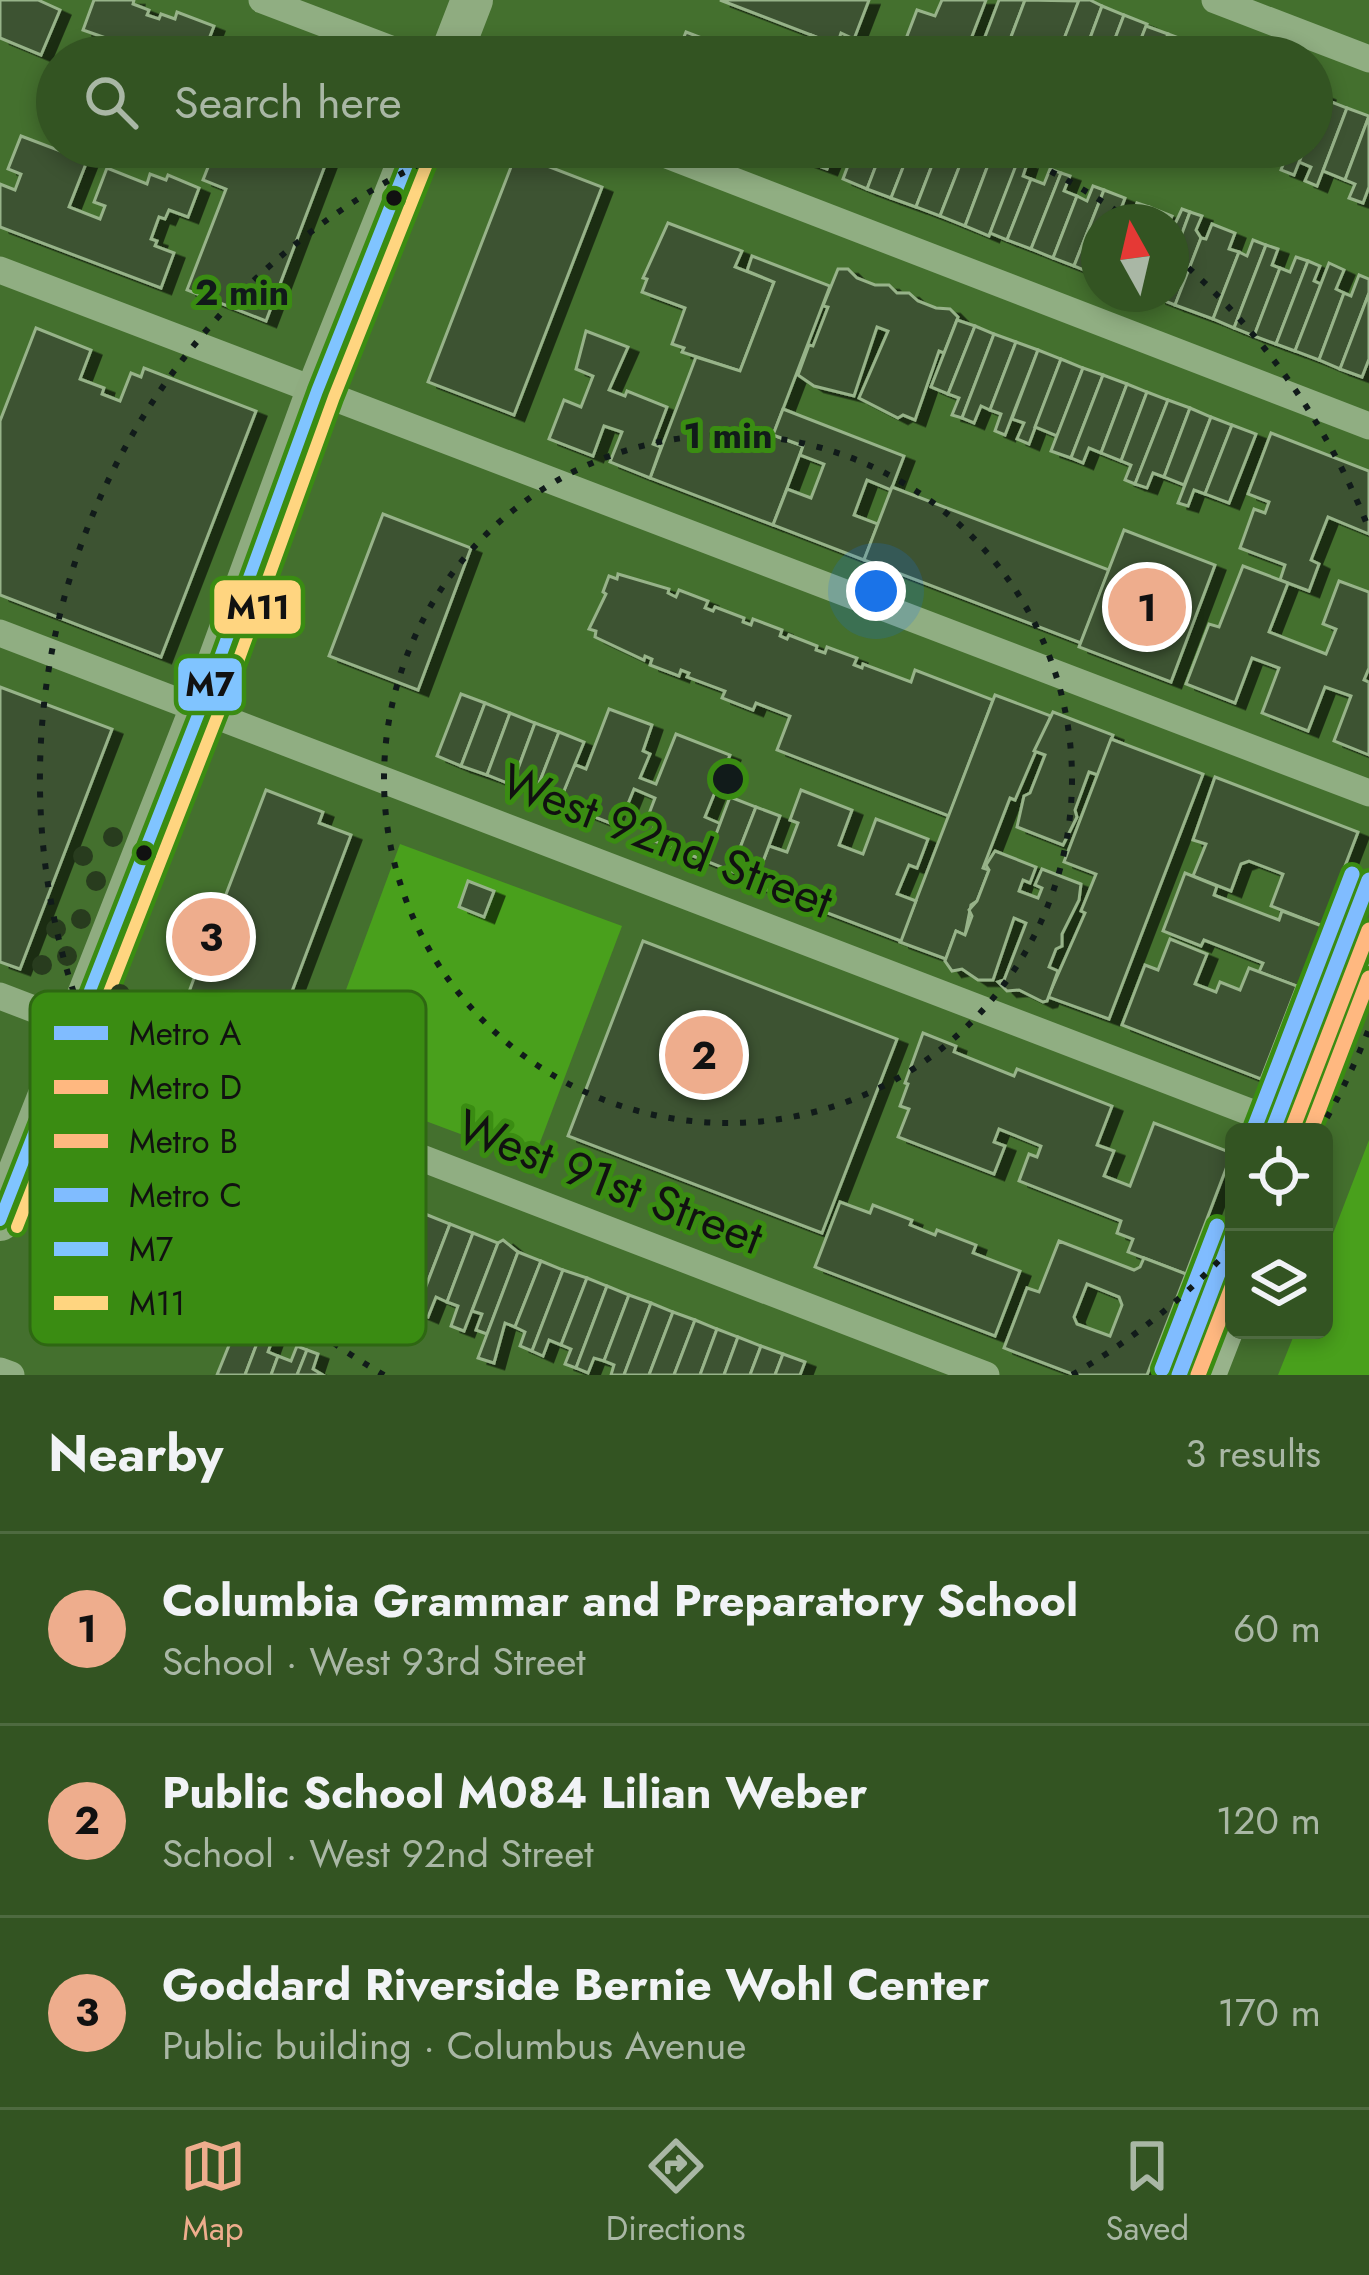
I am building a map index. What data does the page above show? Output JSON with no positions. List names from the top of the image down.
{
  "streets": {
    "street": ["West 92nd Street", "West 91st Street"]
  },
  "lines": [
    "transit line M7",
    "transit line M11",
    "metro line C",
    "metro line A",
    "metro line B",
    "metro line D"
  ],
  "legend": [
    "Metro A",
    "Metro D",
    "Metro B",
    "Metro C",
    "M7",
    "M11"
  ],
  "north": "top",
  "page": {
    "search": "Search here",
    "pins": ["1", "3", "2"],
    "heading": ["Nearby", "3 results"],
    "list": [
      {
        "mark": "1",
        "name": "Columbia Grammar and Preparatory School",
        "note": "School · West 93rd Street",
        "value": "60 m"
      },
      {
        "mark": "2",
        "name": "Public School M084 Lilian Weber",
        "note": "School · West 92nd Street",
        "value": "120 m"
      },
      {
        "mark": "3",
        "name": "Goddard Riverside Bernie Wohl Center",
        "note": "Public building · Columbus Avenue",
        "value": "170 m"
      }
    ],
    "nav": ["Map", "Directions", "Saved"]
  },
  "rings": ["2 min", "1 min"]
}
